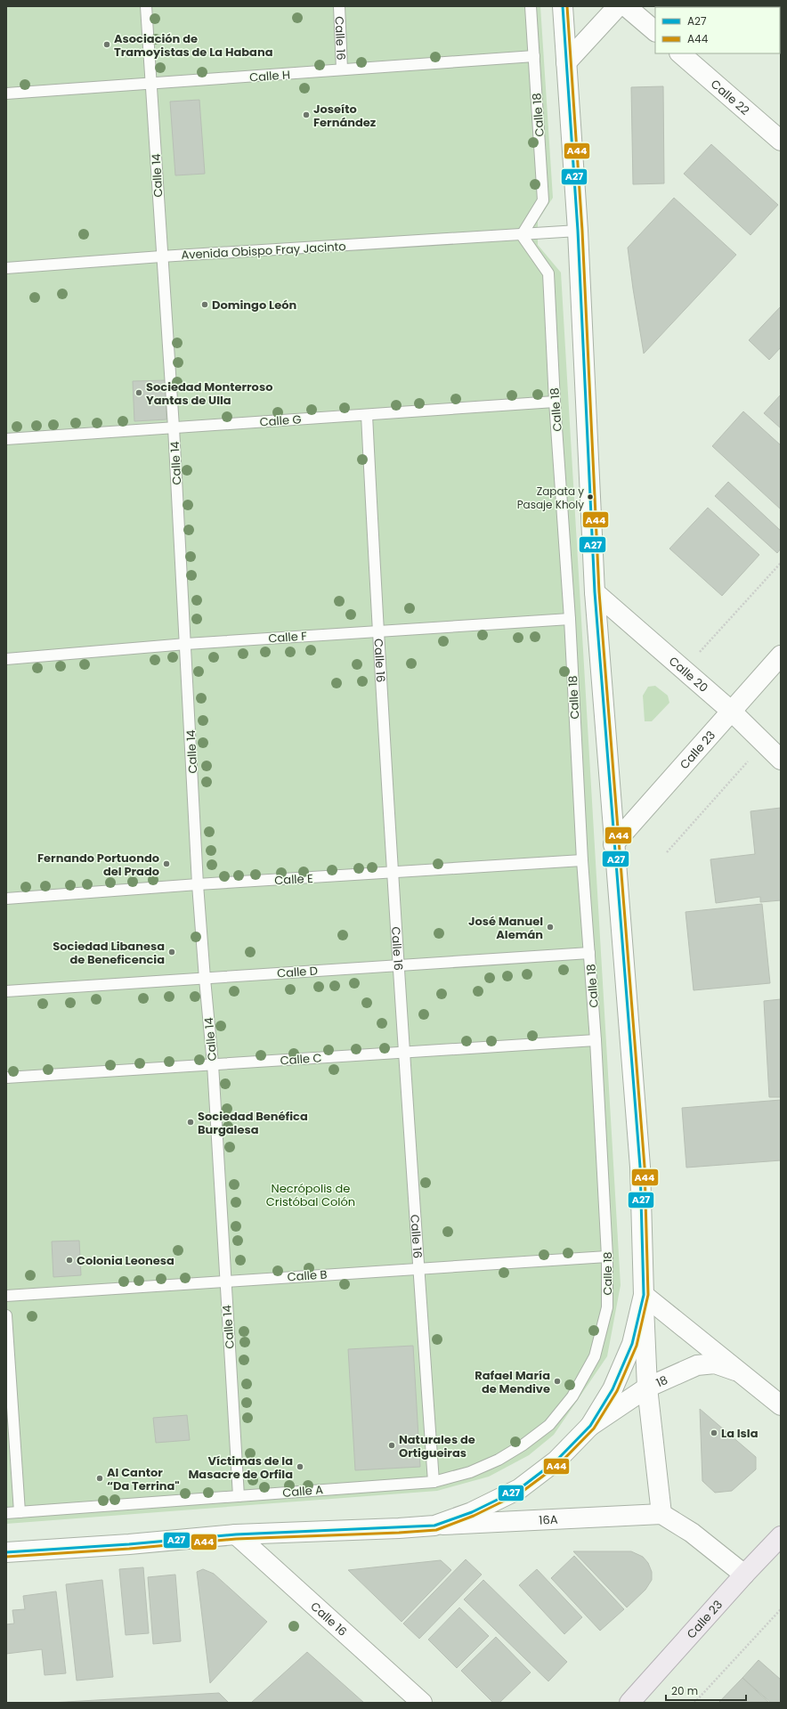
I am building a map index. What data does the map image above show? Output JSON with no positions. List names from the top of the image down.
{
  "streets": {
    "main road": [
      "Calle 16",
      "Calle 22",
      "Calle 20",
      "Calle 23",
      "18",
      "16A"
    ],
    "lane": [
      "Calle H",
      "Calle 18",
      "Calle 14",
      "Avenida Obispo Fray Jacinto",
      "Calle G",
      "Calle F",
      "Calle E",
      "Calle D",
      "Calle C",
      "Calle B",
      "Calle A"
    ]
  },
  "crossings": [
    ["Calle 16", "Calle H"],
    ["Calle 16", "Calle G"],
    ["Calle 16", "Calle F"],
    ["Calle 16", "Calle E"],
    ["Calle 16", "Calle D"],
    ["Calle 16", "Calle C"],
    ["Calle 16", "Calle B"],
    ["Calle 16", "Calle A"],
    ["Calle H", "Calle 18"],
    ["Calle H", "Calle 14"],
    ["Calle 18", "Avenida Obispo Fray Jacinto"],
    ["Calle 18", "Calle G"],
    ["Calle 18", "Calle F"],
    ["Calle 18", "Calle E"],
    ["Calle 18", "Calle D"],
    ["Calle 18", "Calle C"],
    ["Calle 18", "Calle B"],
    ["Calle 18", "Calle A"],
    ["Calle 14", "Avenida Obispo Fray Jacinto"],
    ["Calle 14", "Calle G"],
    ["Calle 14", "Calle F"],
    ["Calle 14", "Calle E"],
    ["Calle 14", "Calle D"],
    ["Calle 14", "Calle C"],
    ["Calle 14", "Calle B"],
    ["Calle 14", "Calle A"],
    ["Calle 20", "Calle 23"]
  ],
  "parks": ["Necrópolis de Cristóbal Colón"],
  "places": [
    "Asociación de Tramoyistas de La Habana",
    "Joseíto Fernández",
    "Domingo León",
    "Sociedad Monterroso Yantas de Ulla",
    "Zapata y Pasaje Kholy",
    "Fernando Portuondo del Prado",
    "José Manuel Alemán",
    "Sociedad Libanesa de Beneficencia",
    "Sociedad Benéfica Burgalesa",
    "Colonia Leonesa",
    "Rafael María de Mendive",
    "La Isla",
    "Naturales de Ortigueiras",
    "Víctimas de la Masacre de Orfila",
    "Al Cantor “Da Terrina\""
  ],
  "lines": ["transit line A27", "transit line A44"],
  "legend": ["A27", "A44"],
  "scale_bar": "20 m"
}
